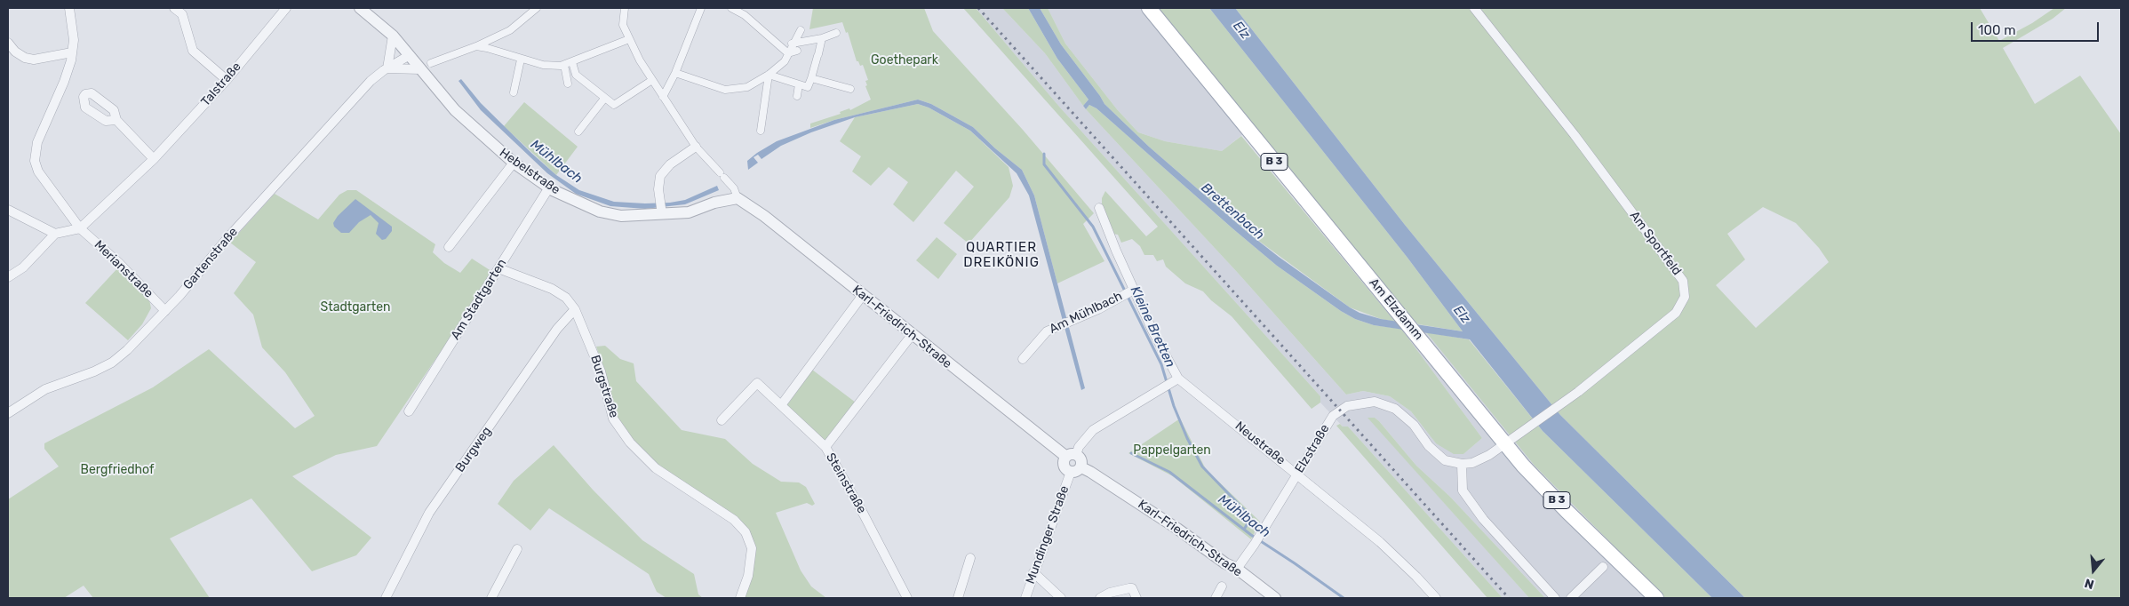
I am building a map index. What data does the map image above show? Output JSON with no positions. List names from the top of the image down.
{
  "streets": {
    "main road": ["B 3", "Am Elzdamm"],
    "street": [
      "Talstraße",
      "Hebelstraße",
      "Am Sportfeld",
      "Gartenstraße",
      "Merianstraße",
      "Am Stadtgarten",
      "Am Mühlbach",
      "Karl-Friedrich-Straße",
      "Burgstraße",
      "Neustraße",
      "Elzstraße",
      "Burgweg",
      "Steinstraße",
      "Mundinger Straße"
    ]
  },
  "crossings": [
    ["Talstraße", "Merianstraße"],
    ["Hebelstraße", "Gartenstraße"],
    ["Hebelstraße", "Am Stadtgarten"],
    ["Hebelstraße", "Karl-Friedrich-Straße"],
    ["Am Sportfeld", "Am Elzdamm"],
    ["Gartenstraße", "Merianstraße"],
    ["Am Stadtgarten", "Burgstraße"],
    ["Karl-Friedrich-Straße", "Elzstraße"],
    ["Karl-Friedrich-Straße", "Steinstraße"],
    ["Karl-Friedrich-Straße", "Mundinger Straße"],
    ["Burgstraße", "Burgweg"],
    ["Neustraße", "Elzstraße"]
  ],
  "districts": ["QUARTIER DREIKÖNIG"],
  "water": [
    "Elz",
    "Mühlbach",
    "Brettenbach",
    "Kleine Bretten"
  ],
  "parks": [
    "Goethepark",
    "Stadtgarten",
    "Pappelgarten",
    "Bergfriedhof"
  ],
  "scale_bar": "100 m",
  "north": "bottom"
}
